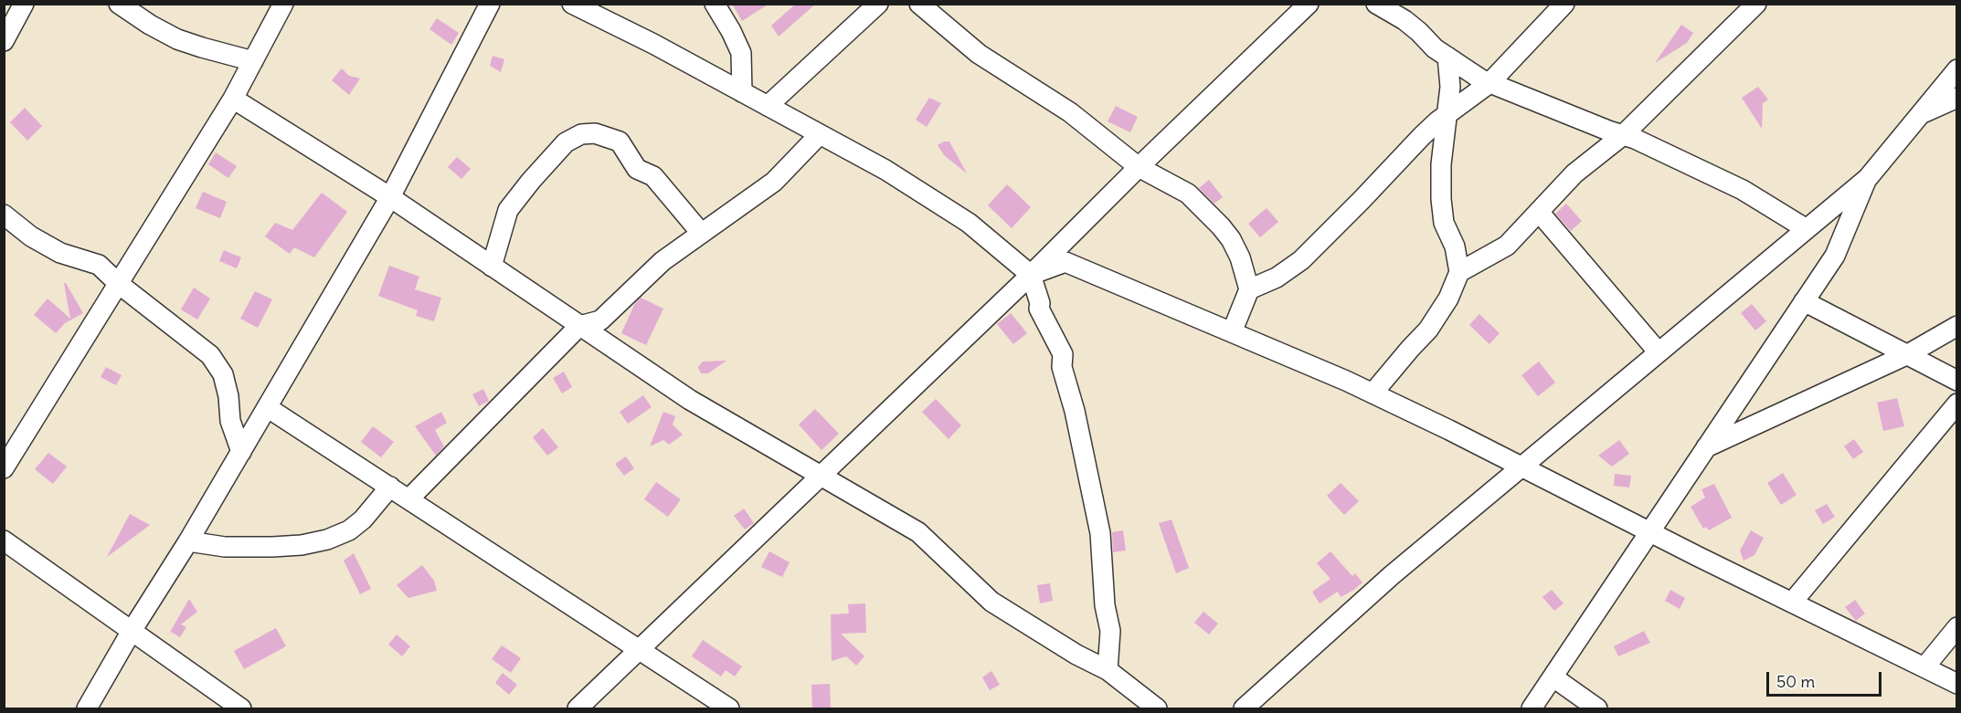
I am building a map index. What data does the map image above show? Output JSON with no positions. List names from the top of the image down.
{
  "scale_bar": "50 m"
}
